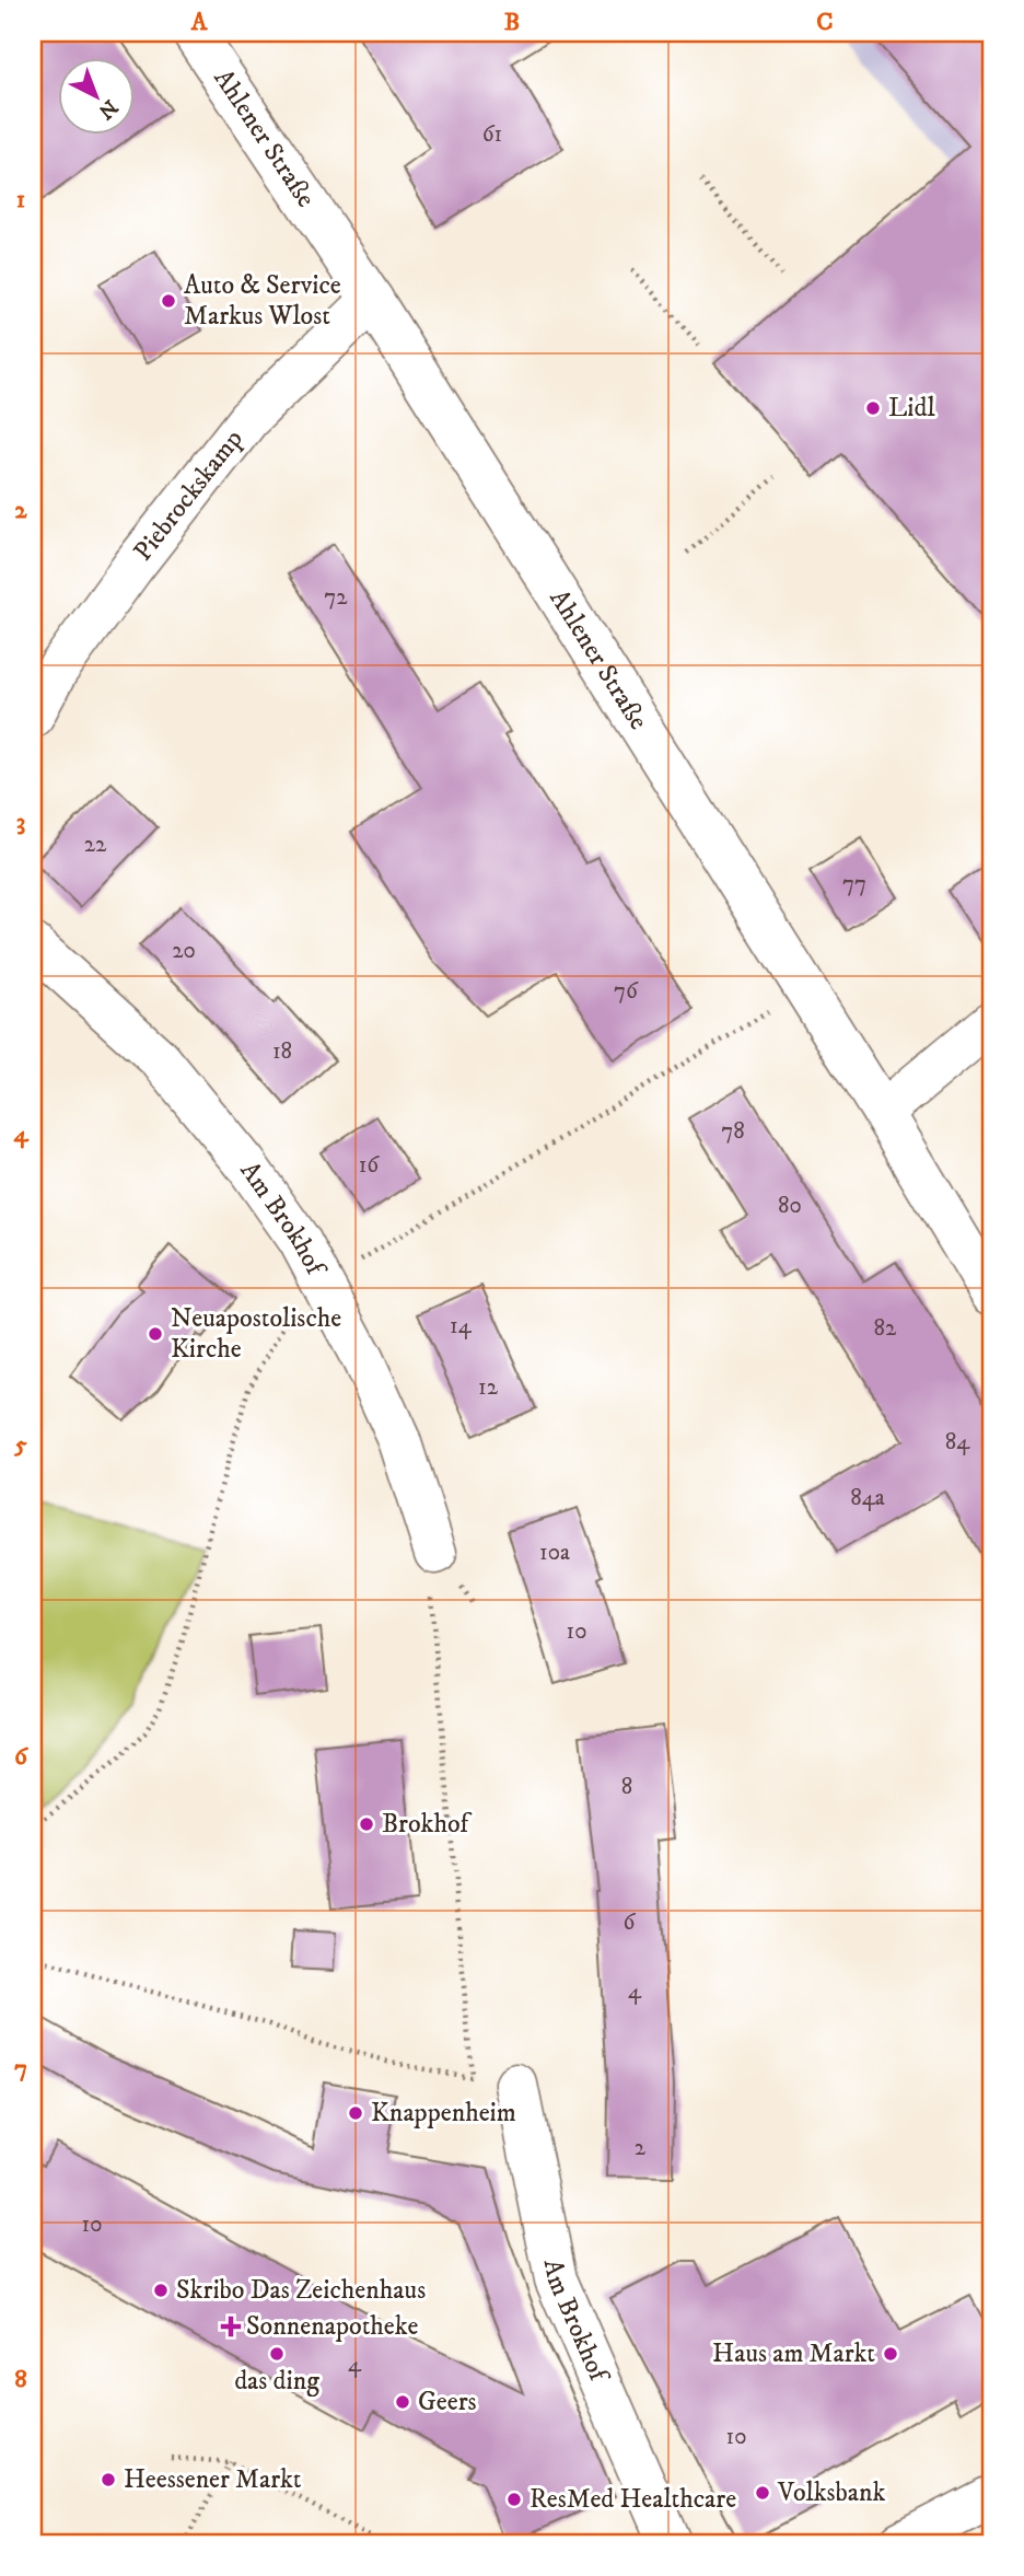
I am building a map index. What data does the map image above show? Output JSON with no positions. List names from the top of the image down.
{
  "streets": {
    "street": ["Ahlener Straße", "Piebrockskamp", "Am Brokhof"]
  },
  "crossings": [
    ["Ahlener Straße", "Piebrockskamp"]
  ],
  "places": {
    "other": [
      "Auto & Service Markus Wlost",
      "Lidl",
      "Neuapostolische Kirche",
      "Brokhof",
      "Knappenheim",
      "Skribo Das Zeichenhaus",
      "das ding",
      "Haus am Markt",
      "Geers",
      "Heessener Markt",
      "Volksbank",
      "ResMed Healthcare"
    ],
    "health": ["Sonnenapotheke"]
  },
  "house_numbers": [
    "61",
    "72",
    "22",
    "77",
    "20",
    "76",
    "18",
    "78",
    "16",
    "80",
    "14",
    "82",
    "12",
    "84",
    "84a",
    "10a",
    "10",
    "8",
    "6",
    "4",
    "2",
    "10",
    "4",
    "10"
  ],
  "north": "bottom right",
  "grid": {
    "columns": ["A", "B", "C"],
    "rows": [
      "1",
      "2",
      "3",
      "4",
      "5",
      "6",
      "7",
      "8"
    ]
  }
}
